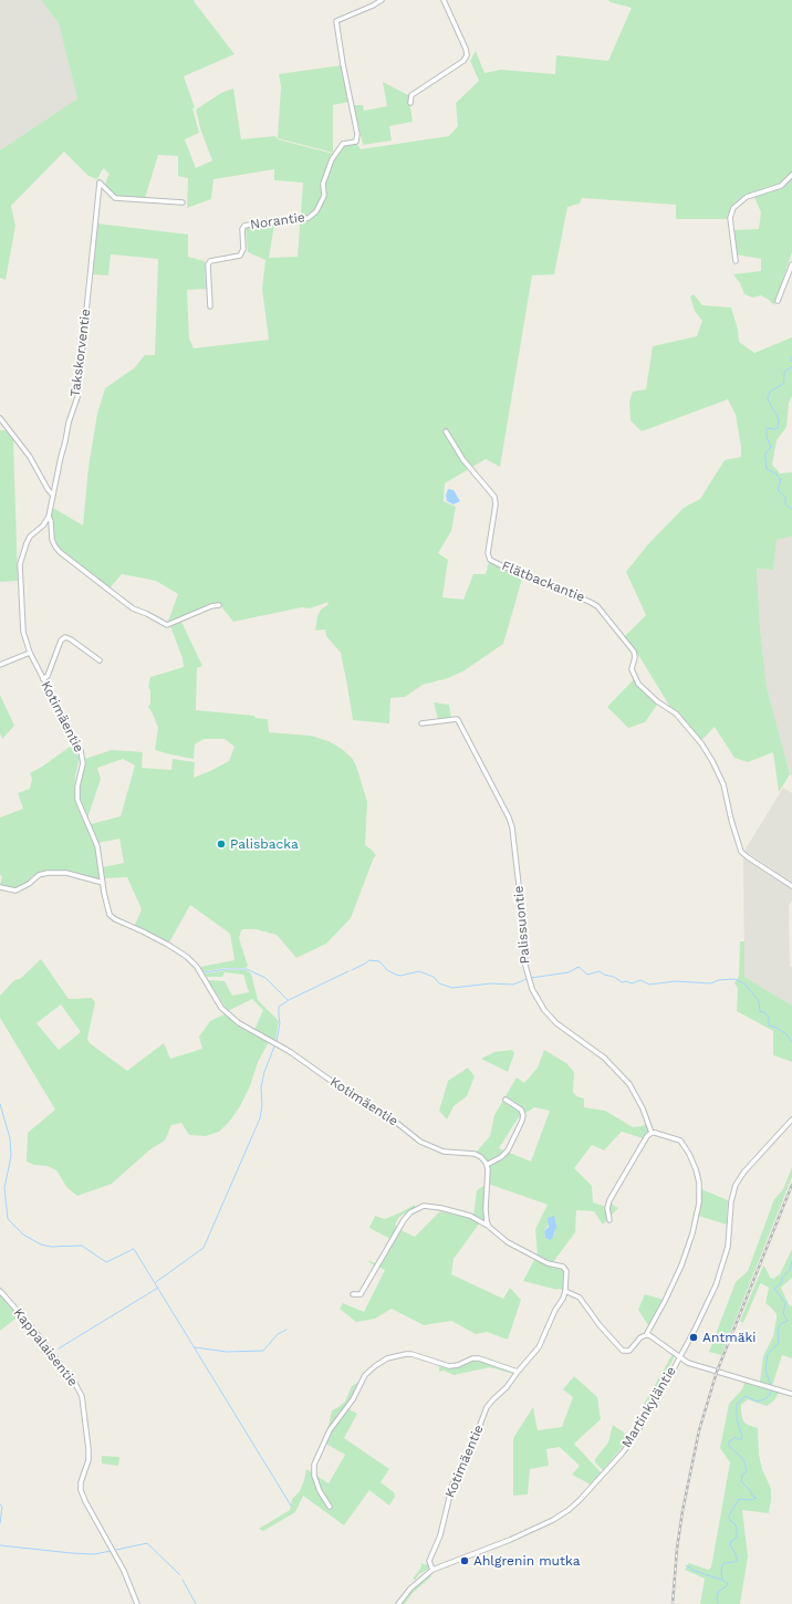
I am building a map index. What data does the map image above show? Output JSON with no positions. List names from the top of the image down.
{
  "streets": {
    "street": [
      "Norantie",
      "Takskorventie",
      "Flätbackantie",
      "Kotimäentie",
      "Palissuontie",
      "Kappalaisentie",
      "Martinkyläntie"
    ]
  },
  "crossings": [
    ["Takskorventie", "Kotimäentie"],
    ["Kotimäentie", "Martinkyläntie"]
  ],
  "places": ["Palisbacka", "Antmäki", "Ahlgrenin mutka"]
}
